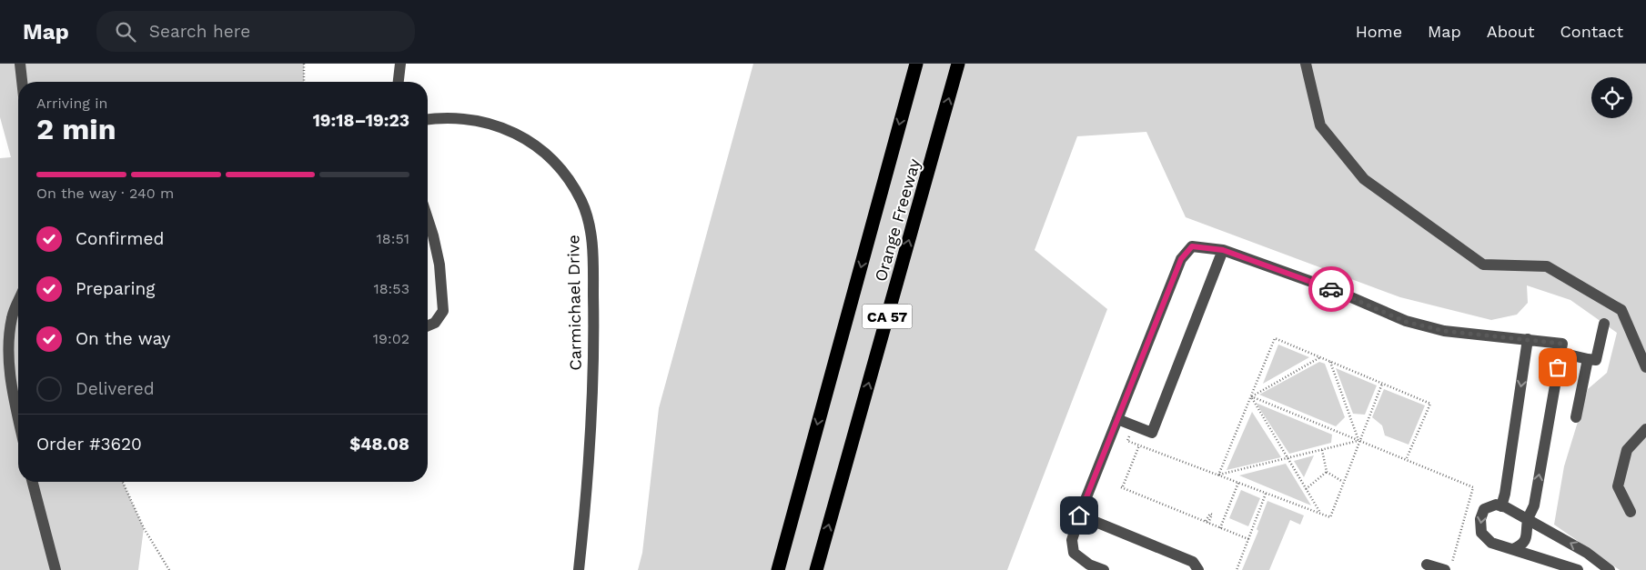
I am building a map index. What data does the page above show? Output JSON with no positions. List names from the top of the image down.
{
  "streets": {
    "highway": ["Orange Freeway", "CA 57"],
    "street": ["Carmichael Drive"]
  },
  "page": {
    "header": "Map",
    "search": "Search here",
    "nav": [
      "Home",
      "Map",
      "About",
      "Contact"
    ],
    "heading": ["2 min", "Arriving in", "19:18–19:23"],
    "panel": ["Order #3620", "$48.08"],
    "bar": "On the way · 240 m",
    "list": [
      ["Confirmed", "18:51"],
      ["Preparing", "18:53"],
      ["On the way", "19:02"],
      "Delivered"
    ]
  }
}
